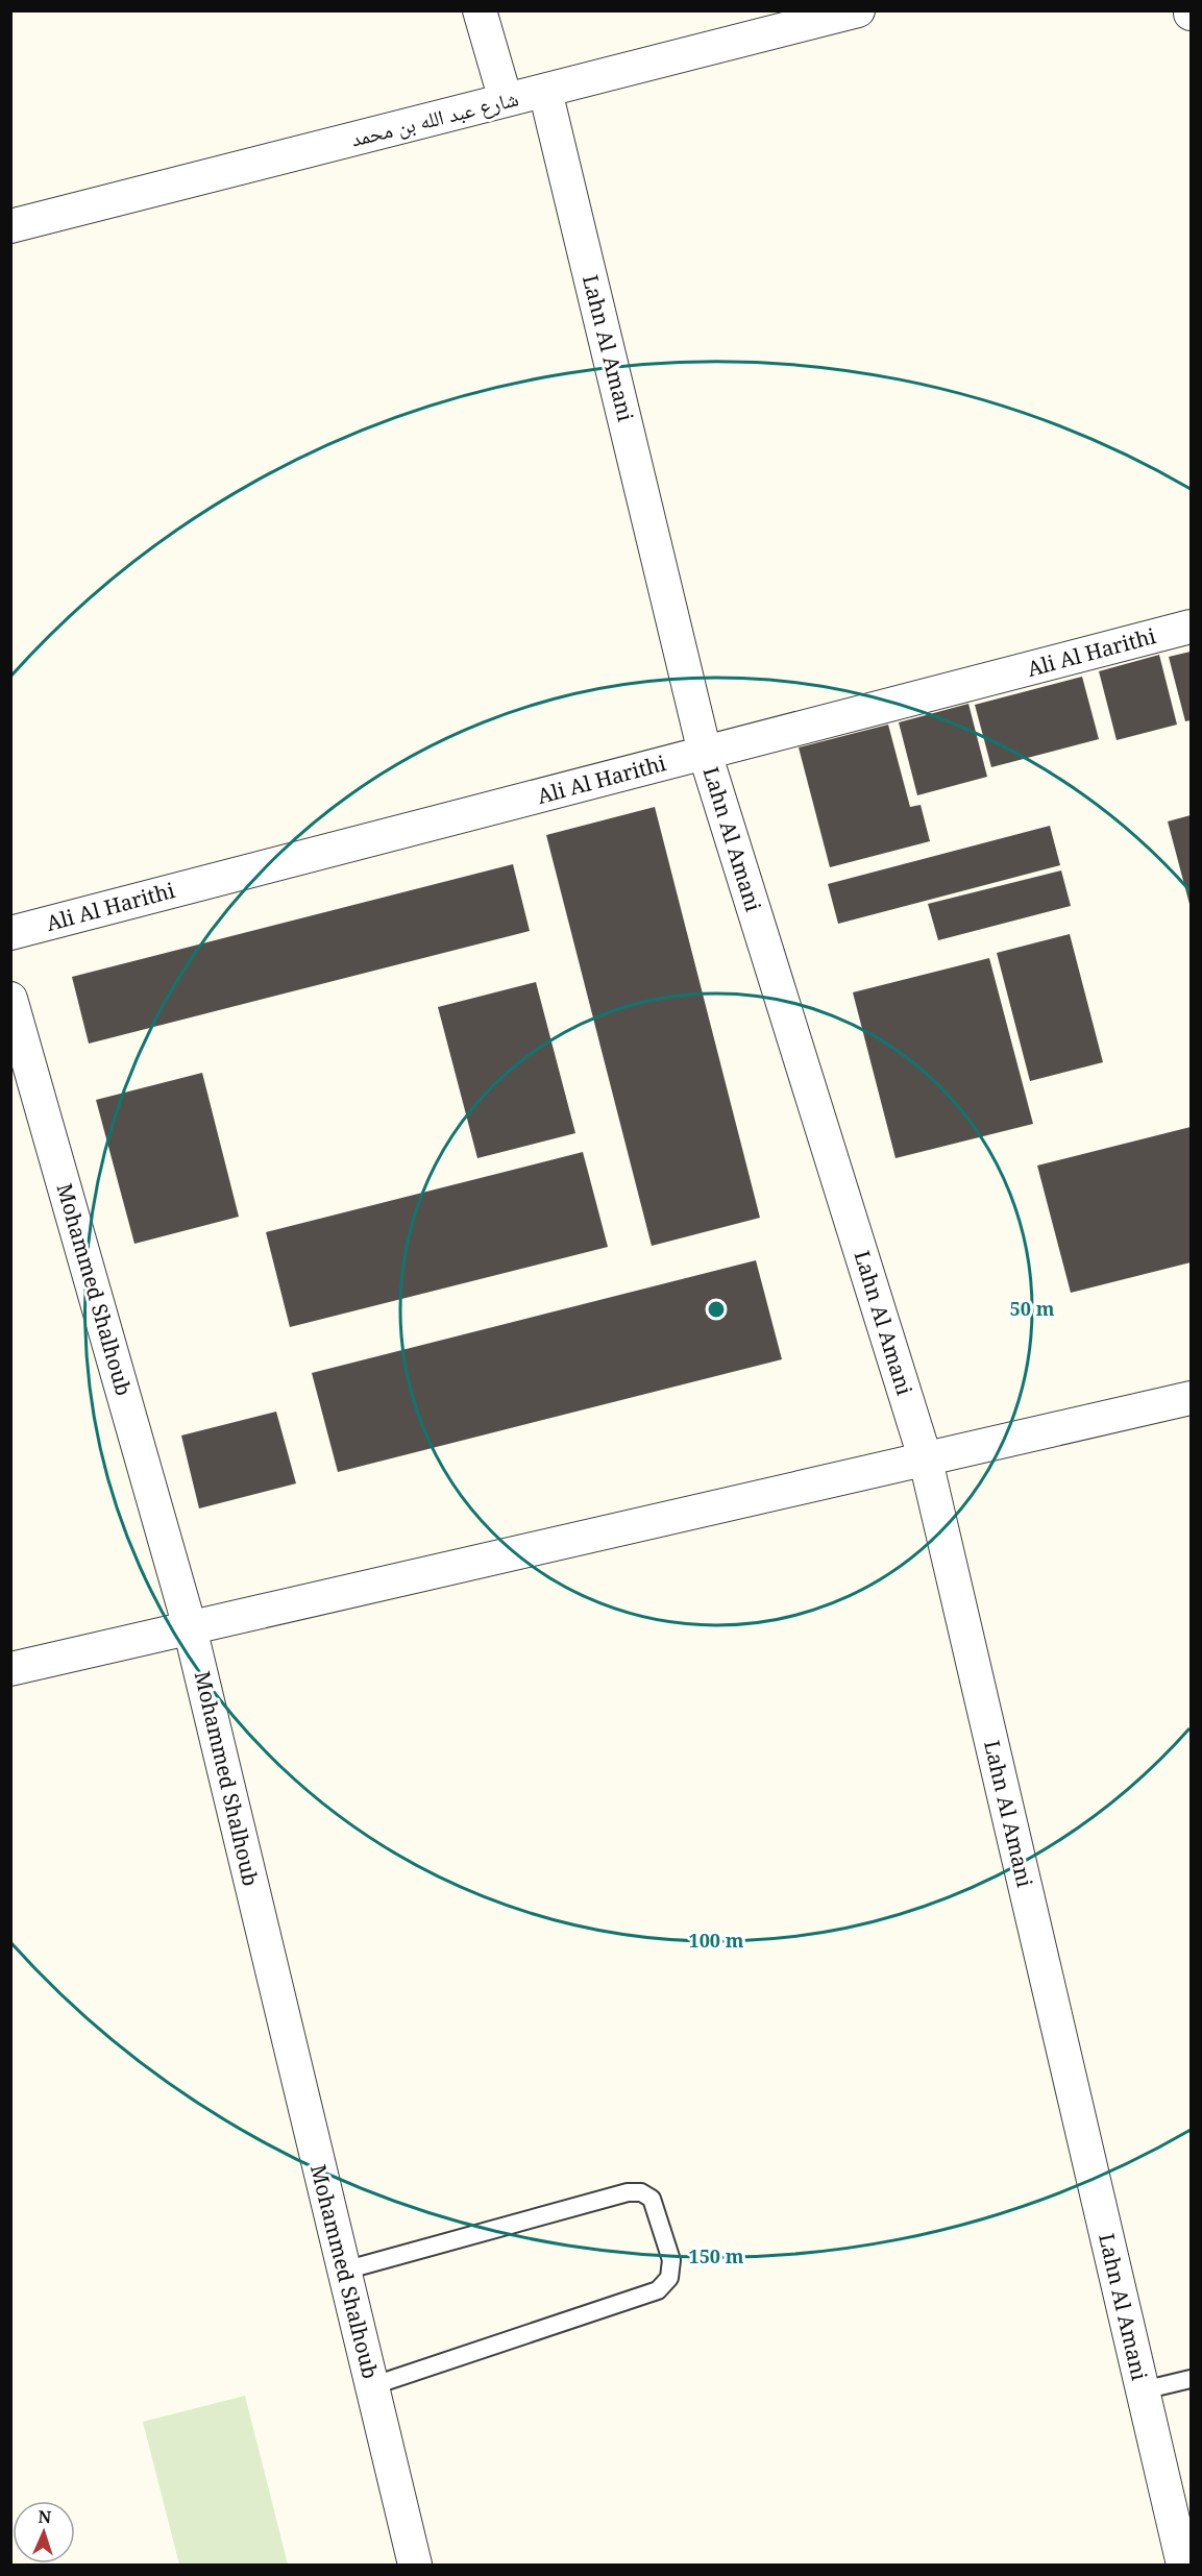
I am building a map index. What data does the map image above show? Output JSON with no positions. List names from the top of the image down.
{
  "streets": {
    "street": [
      "شارع عبد الله بن محمد",
      "Lahn Al Amani",
      "Ali Al Harithi",
      "Mohammed Shalhoub"
    ]
  },
  "crossings": [
    ["شارع عبد الله بن محمد", "Lahn Al Amani"],
    ["Lahn Al Amani", "Ali Al Harithi"]
  ],
  "north": "top",
  "rings": ["50 m", "100 m", "150 m"]
}
